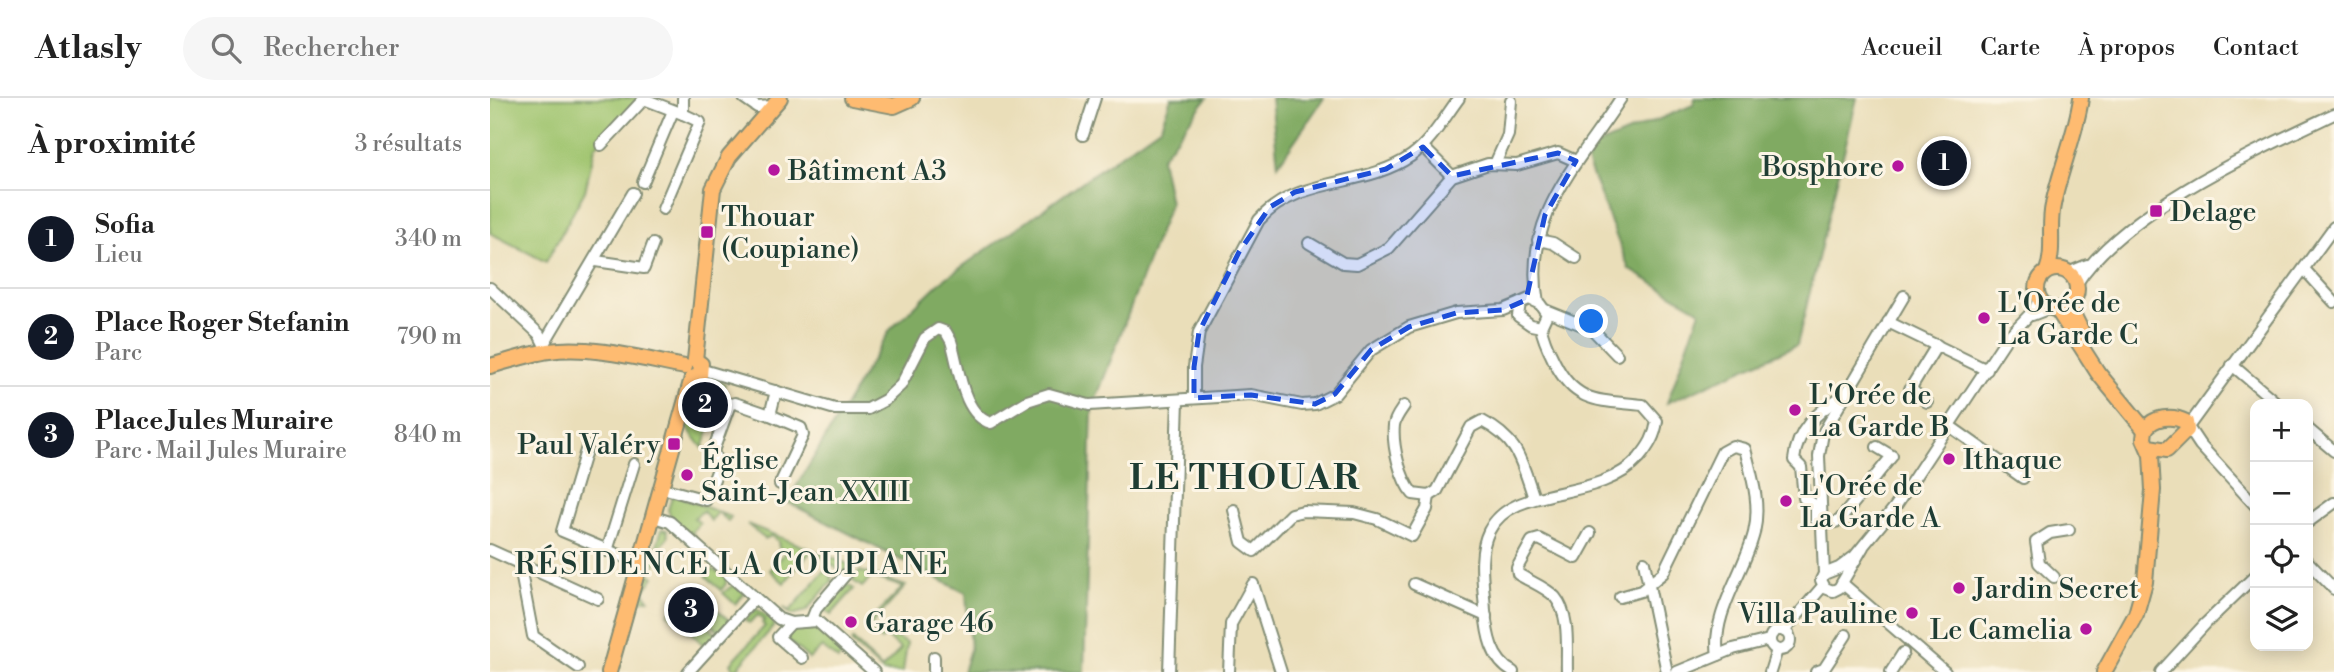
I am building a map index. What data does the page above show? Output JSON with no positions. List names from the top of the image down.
{
  "districts": ["LE THOUAR", "RÉSIDENCE LA COUPIANE"],
  "places": {
    "other": [
      "Bosphore",
      "Bâtiment A3",
      "L'Orée de La Garde C",
      "L'Orée de La Garde B",
      "Ithaque",
      "Église Saint-Jean XXIII",
      "L'Orée de La Garde A",
      "Jardin Secret",
      "Villa Pauline",
      "Garage 46",
      "Le Camelia"
    ],
    "transit": ["Delage", "Thouar (Coupiane)", "Paul Valéry"]
  },
  "page": {
    "header": "Atlasly",
    "search": "Rechercher",
    "nav": [
      "Accueil",
      "Carte",
      "À propos",
      "Contact"
    ],
    "heading": ["À proximité", "3 résultats"],
    "pins": ["1", "2", "3"],
    "list": [
      {
        "mark": "1",
        "name": "Sofia",
        "note": "Lieu",
        "value": "340 m"
      },
      {
        "mark": "2",
        "name": "Place Roger Stefanin",
        "note": "Parc",
        "value": "790 m"
      },
      {
        "mark": "3",
        "name": "Place Jules Muraire",
        "note": "Parc · Mail Jules Muraire",
        "value": "840 m"
      }
    ],
    "map_buttons": ["+", "−"]
  }
}
